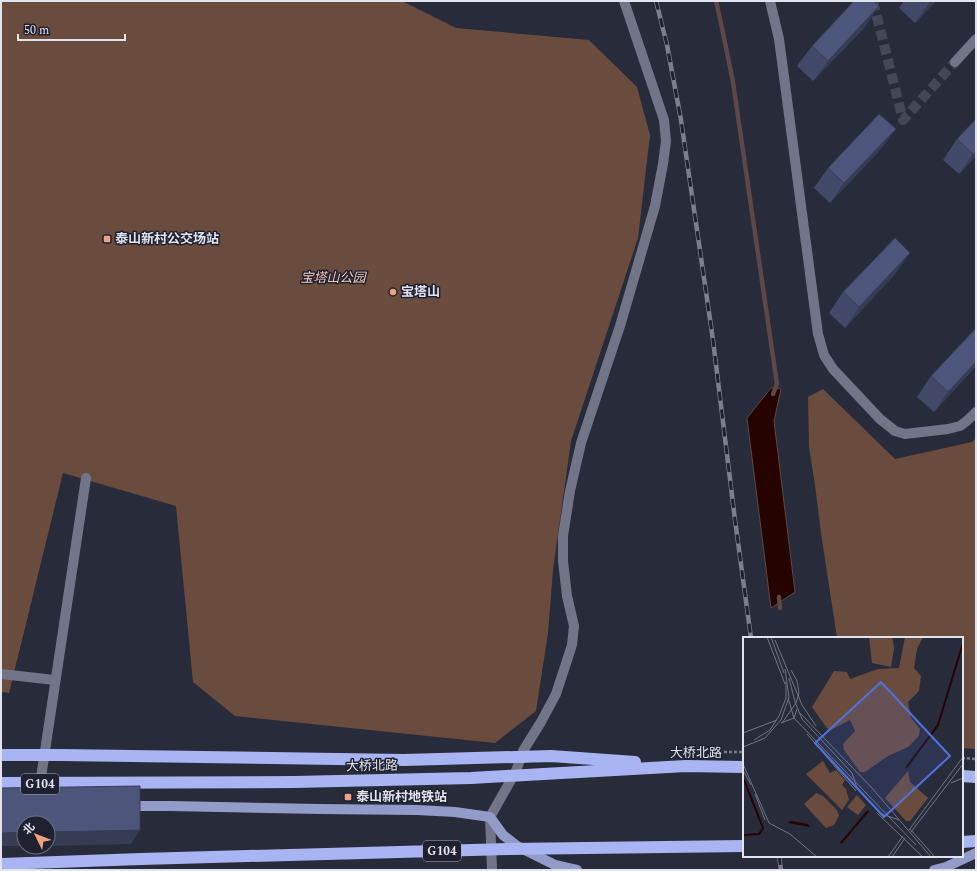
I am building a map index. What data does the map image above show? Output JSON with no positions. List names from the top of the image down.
{
  "streets": {
    "highway": ["大桥北路", "G104"]
  },
  "parks": ["宝塔山公园"],
  "places": {
    "transit": ["泰山新村公交场站", "泰山新村地铁站"],
    "other": ["宝塔山"]
  },
  "scale_bar": "50 m",
  "north": "top left"
}
